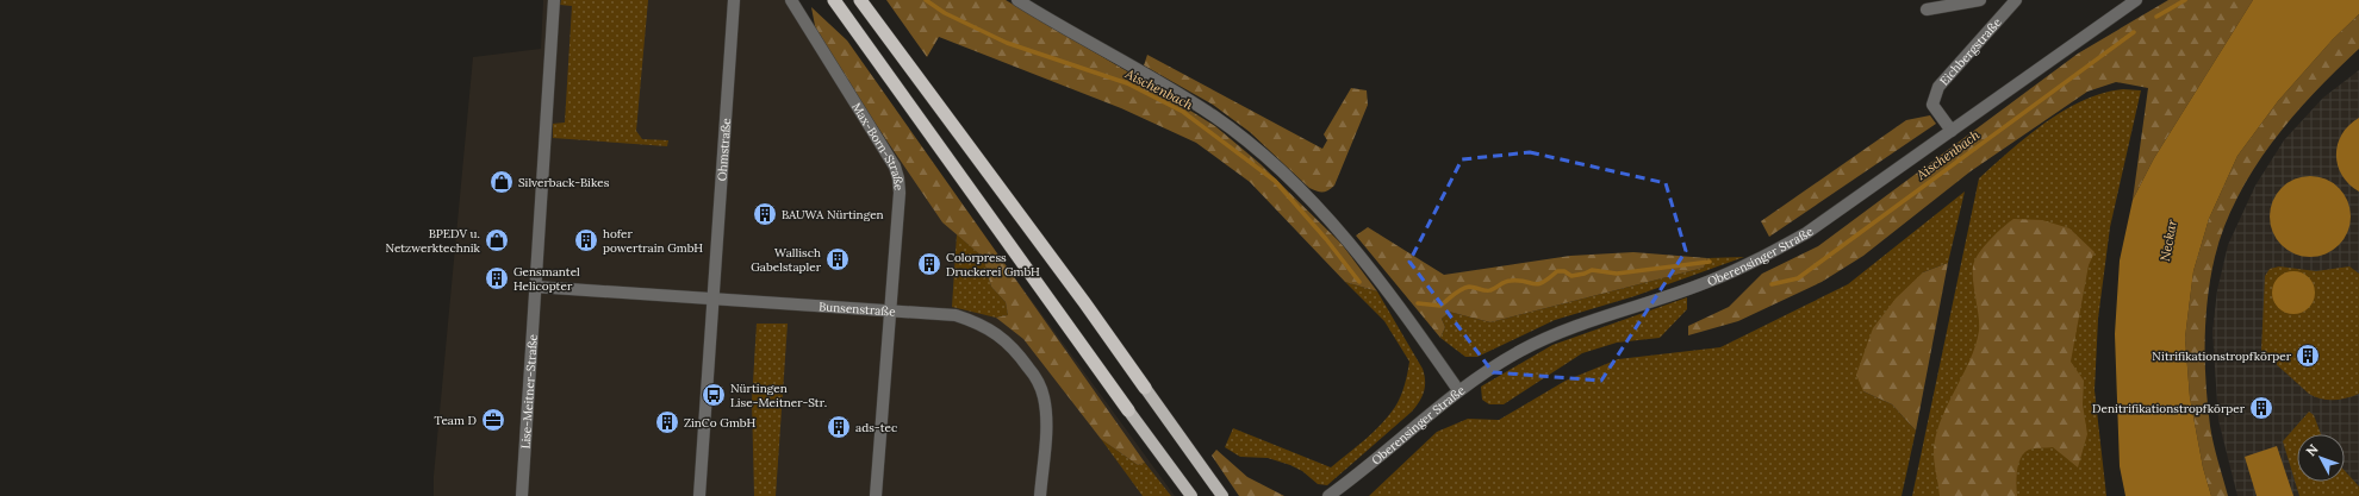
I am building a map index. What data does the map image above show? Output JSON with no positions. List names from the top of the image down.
{
  "streets": {
    "street": [
      "Eichbergstraße",
      "Max-Born-Straße",
      "Ohmstraße",
      "Oberensinger Straße",
      "Bunsenstraße",
      "Lise-Meitner-Straße"
    ]
  },
  "crossings": [
    ["Eichbergstraße", "Oberensinger Straße"],
    ["Max-Born-Straße", "Bunsenstraße"],
    ["Ohmstraße", "Bunsenstraße"],
    ["Bunsenstraße", "Lise-Meitner-Straße"]
  ],
  "water": ["Aischenbach", "Neckar"],
  "places": {
    "shop": ["Silverback-Bikes", "BPEDV u. Netzwerktechnik"],
    "building": [
      "BAUWA Nürtingen",
      "hofer powertrain GmbH",
      "Wallisch Gabelstapler",
      "Colorpress Druckerei GmbH",
      "Gensmantel Helicopter",
      "Nitrifikationstropfkörper",
      "Denitrifikationstropfkörper",
      "ZinCo GmbH",
      "ads-tec"
    ],
    "bus stop": ["Nürtingen Lise-Meitner-Str."],
    "office": ["Team D"]
  },
  "north": "top left"
}
